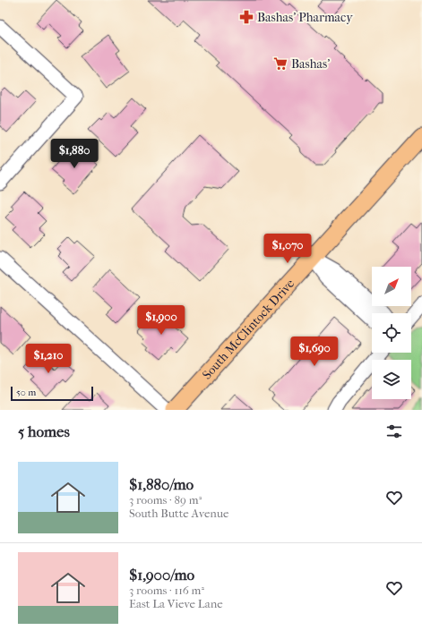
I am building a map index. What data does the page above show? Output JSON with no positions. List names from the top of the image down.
{
  "streets": {
    "main road": ["South McClintock Drive"]
  },
  "places": {
    "pharmacy": ["Bashas' Pharmacy"],
    "supermarket": ["Bashas'"]
  },
  "scale_bar": "50 m",
  "north": "top right",
  "page": {
    "price": [
      "$1,880",
      "$1,070",
      "$1,900",
      "$1,690",
      "$1,210"
    ],
    "scale": "50 m",
    "heading": "5 homes",
    "list": [
      {
        "name": "$1,880/mo",
        "note": "3 rooms · 89 m² · South Butte Avenue"
      },
      {
        "name": "$1,900/mo",
        "note": "3 rooms · 116 m² · East La Vieve Lane"
      }
    ]
  }
}
